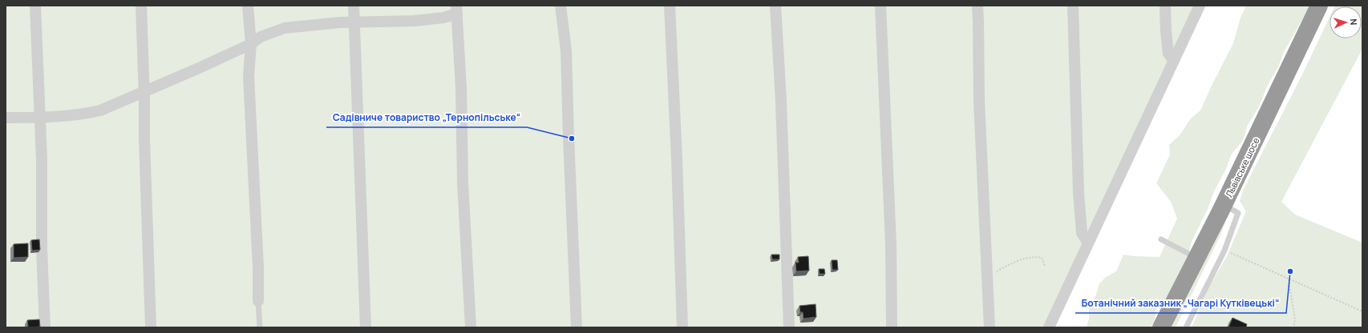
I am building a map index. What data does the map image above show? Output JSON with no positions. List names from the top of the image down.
{
  "streets": {
    "highway": ["Львівське шосе"]
  },
  "places": ["Садівниче товариство „Тернопільське“", "Ботанічний заказник „Чагарі Кутківецькі“"],
  "north": "right"
}
